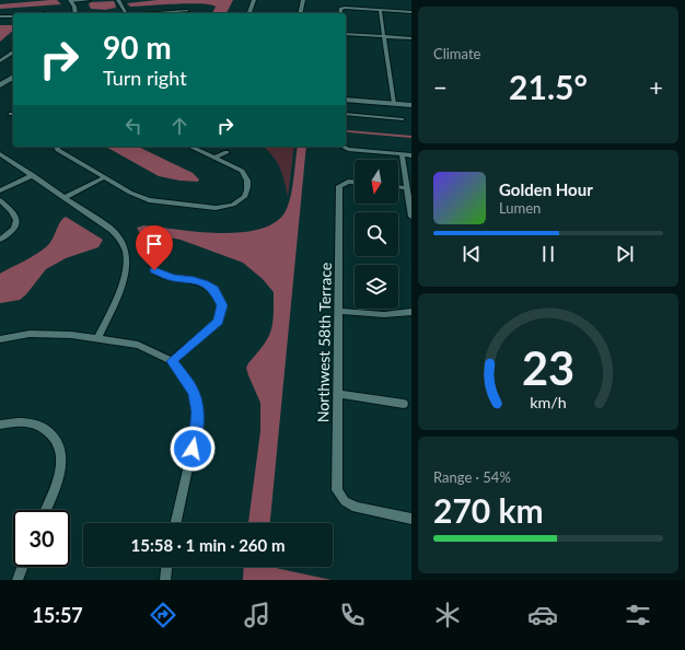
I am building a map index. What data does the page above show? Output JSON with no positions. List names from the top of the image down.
{
  "streets": {
    "street": ["Northwest 58th Terrace"]
  },
  "north": "bottom",
  "page": {
    "tile": [
      "Climate",
      ["Range · 54%", "270 km"]
    ],
    "turn": ["90 m", "Turn right"],
    "heat": ["−", "21.5°", "+"],
    "song": ["Golden Hour", "Lumen"],
    "limit": "30",
    "trip": "15:58 · 1 min · 260 m",
    "tabs": "15:57",
    "gauge": ["23", "km/h"]
  }
}
